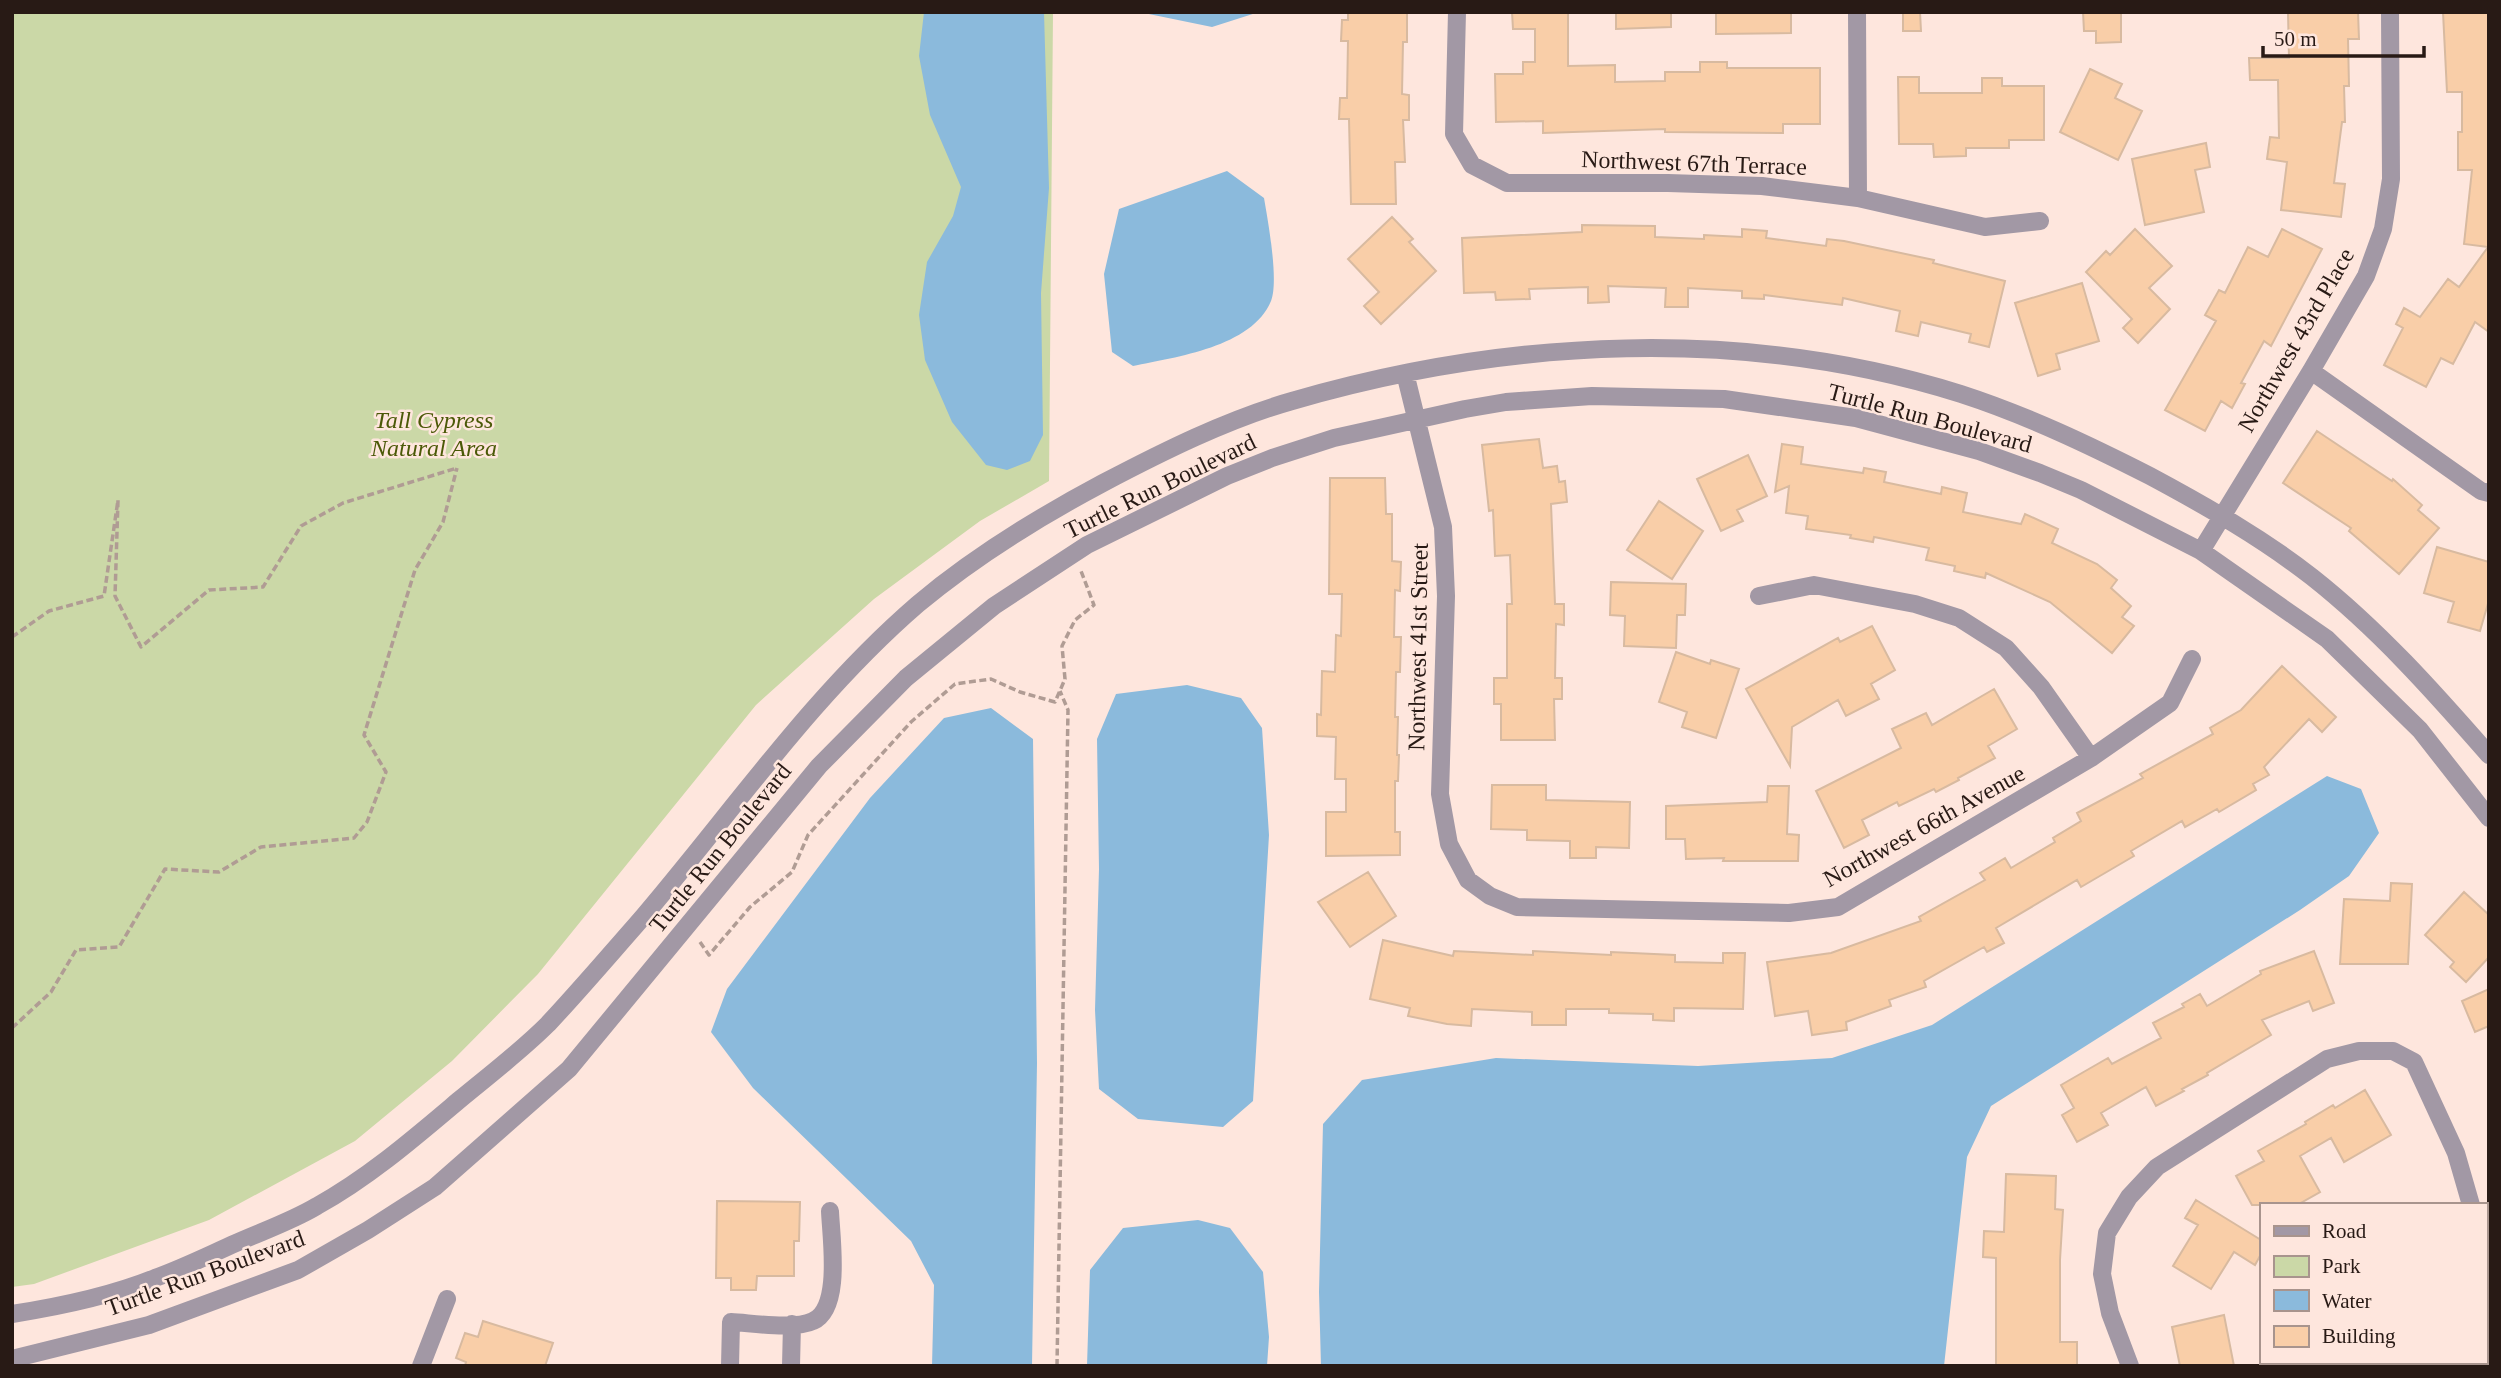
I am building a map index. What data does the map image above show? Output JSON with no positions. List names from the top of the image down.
{
  "streets": {
    "street": [
      "Northwest 67th Terrace",
      "Northwest 43rd Place",
      "Turtle Run Boulevard",
      "Northwest 41st Street",
      "Northwest 66th Avenue"
    ]
  },
  "crossings": [
    ["Northwest 43rd Place", "Turtle Run Boulevard"],
    ["Turtle Run Boulevard", "Northwest 41st Street"],
    ["Northwest 41st Street", "Northwest 66th Avenue"]
  ],
  "parks": ["Tall Cypress Natural Area"],
  "legend": [
    "Road",
    "Park",
    "Water",
    "Building"
  ],
  "scale_bar": "50 m"
}
